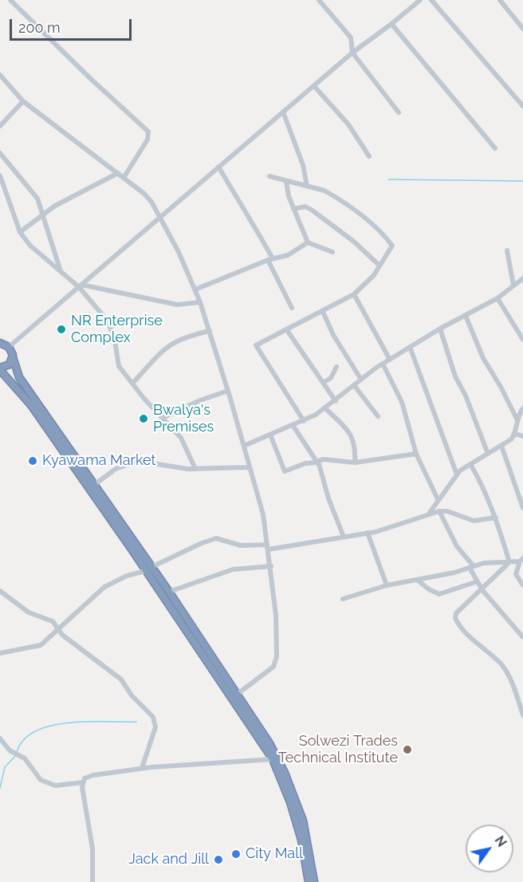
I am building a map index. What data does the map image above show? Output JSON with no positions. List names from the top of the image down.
{
  "places": [
    "NR Enterprise Complex",
    "Bwalya's Premises",
    "Kyawama Market",
    "Solwezi Trades Technical Institute",
    "City Mall",
    "Jack and Jill"
  ],
  "scale_bar": "200 m",
  "north": "top right"
}
